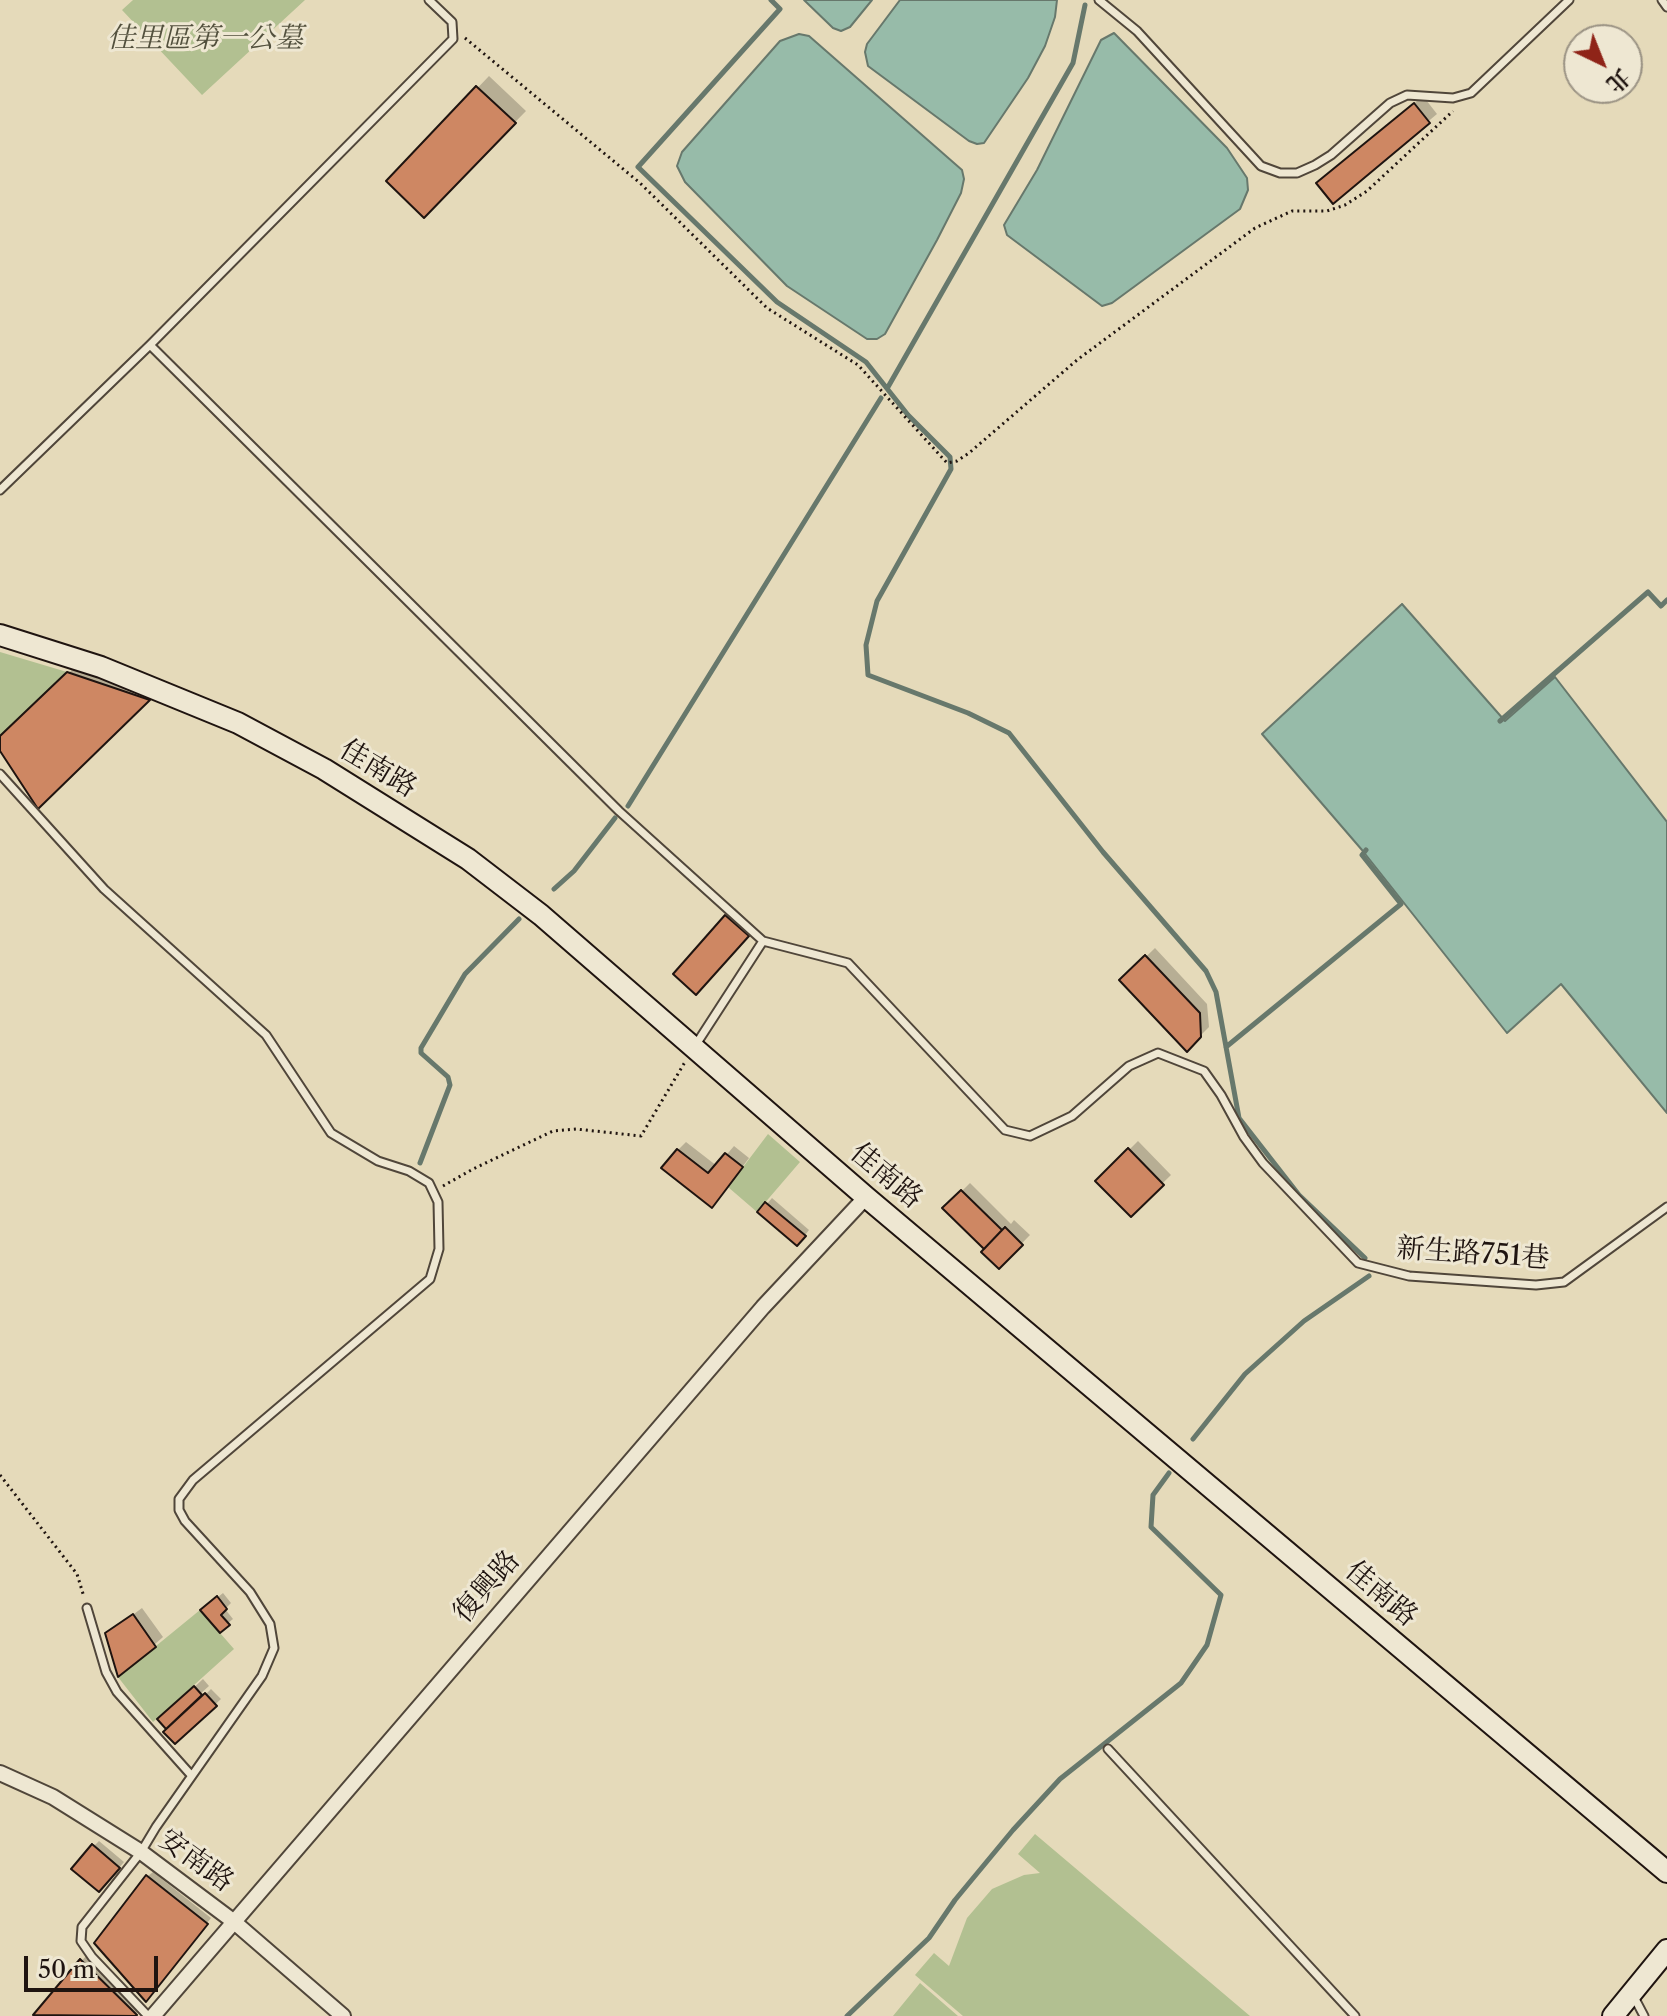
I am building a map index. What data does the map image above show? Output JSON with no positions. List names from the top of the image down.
{
  "streets": {
    "street": ["佳南路", "復興路", "安南路"],
    "lane": ["新生路751巷"]
  },
  "crossings": [
    ["佳南路", "復興路"],
    ["復興路", "安南路"]
  ],
  "parks": ["佳里區第一公墓"],
  "scale_bar": "50 m",
  "north": "bottom right"
}
